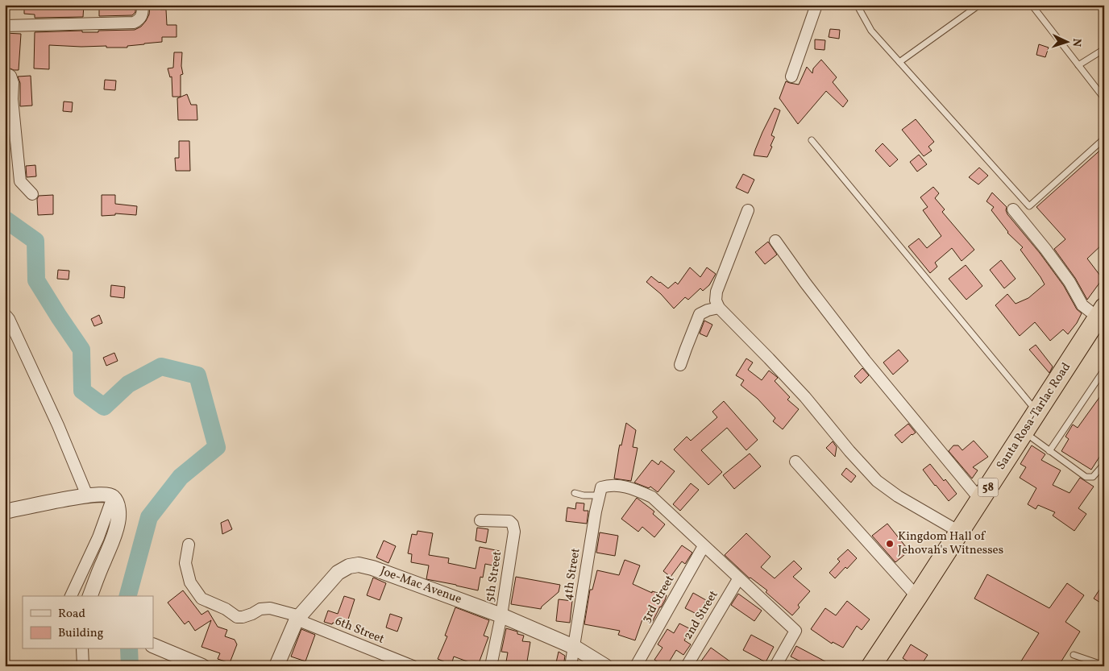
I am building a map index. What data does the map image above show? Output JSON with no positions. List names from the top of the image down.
{
  "streets": {
    "highway": ["Santa Rosa-Tarlac Road", "58"],
    "street": [
      "4th Street",
      "5th Street",
      "Joe-Mac Avenue",
      "3rd Street",
      "2nd Street",
      "6th Street"
    ]
  },
  "crossings": [
    ["4th Street", "Joe-Mac Avenue"],
    ["5th Street", "Joe-Mac Avenue"],
    ["Joe-Mac Avenue", "6th Street"]
  ],
  "places": ["Kingdom Hall of Jehovah's Witnesses"],
  "legend": ["Road", "Building"],
  "north": "right"
}
